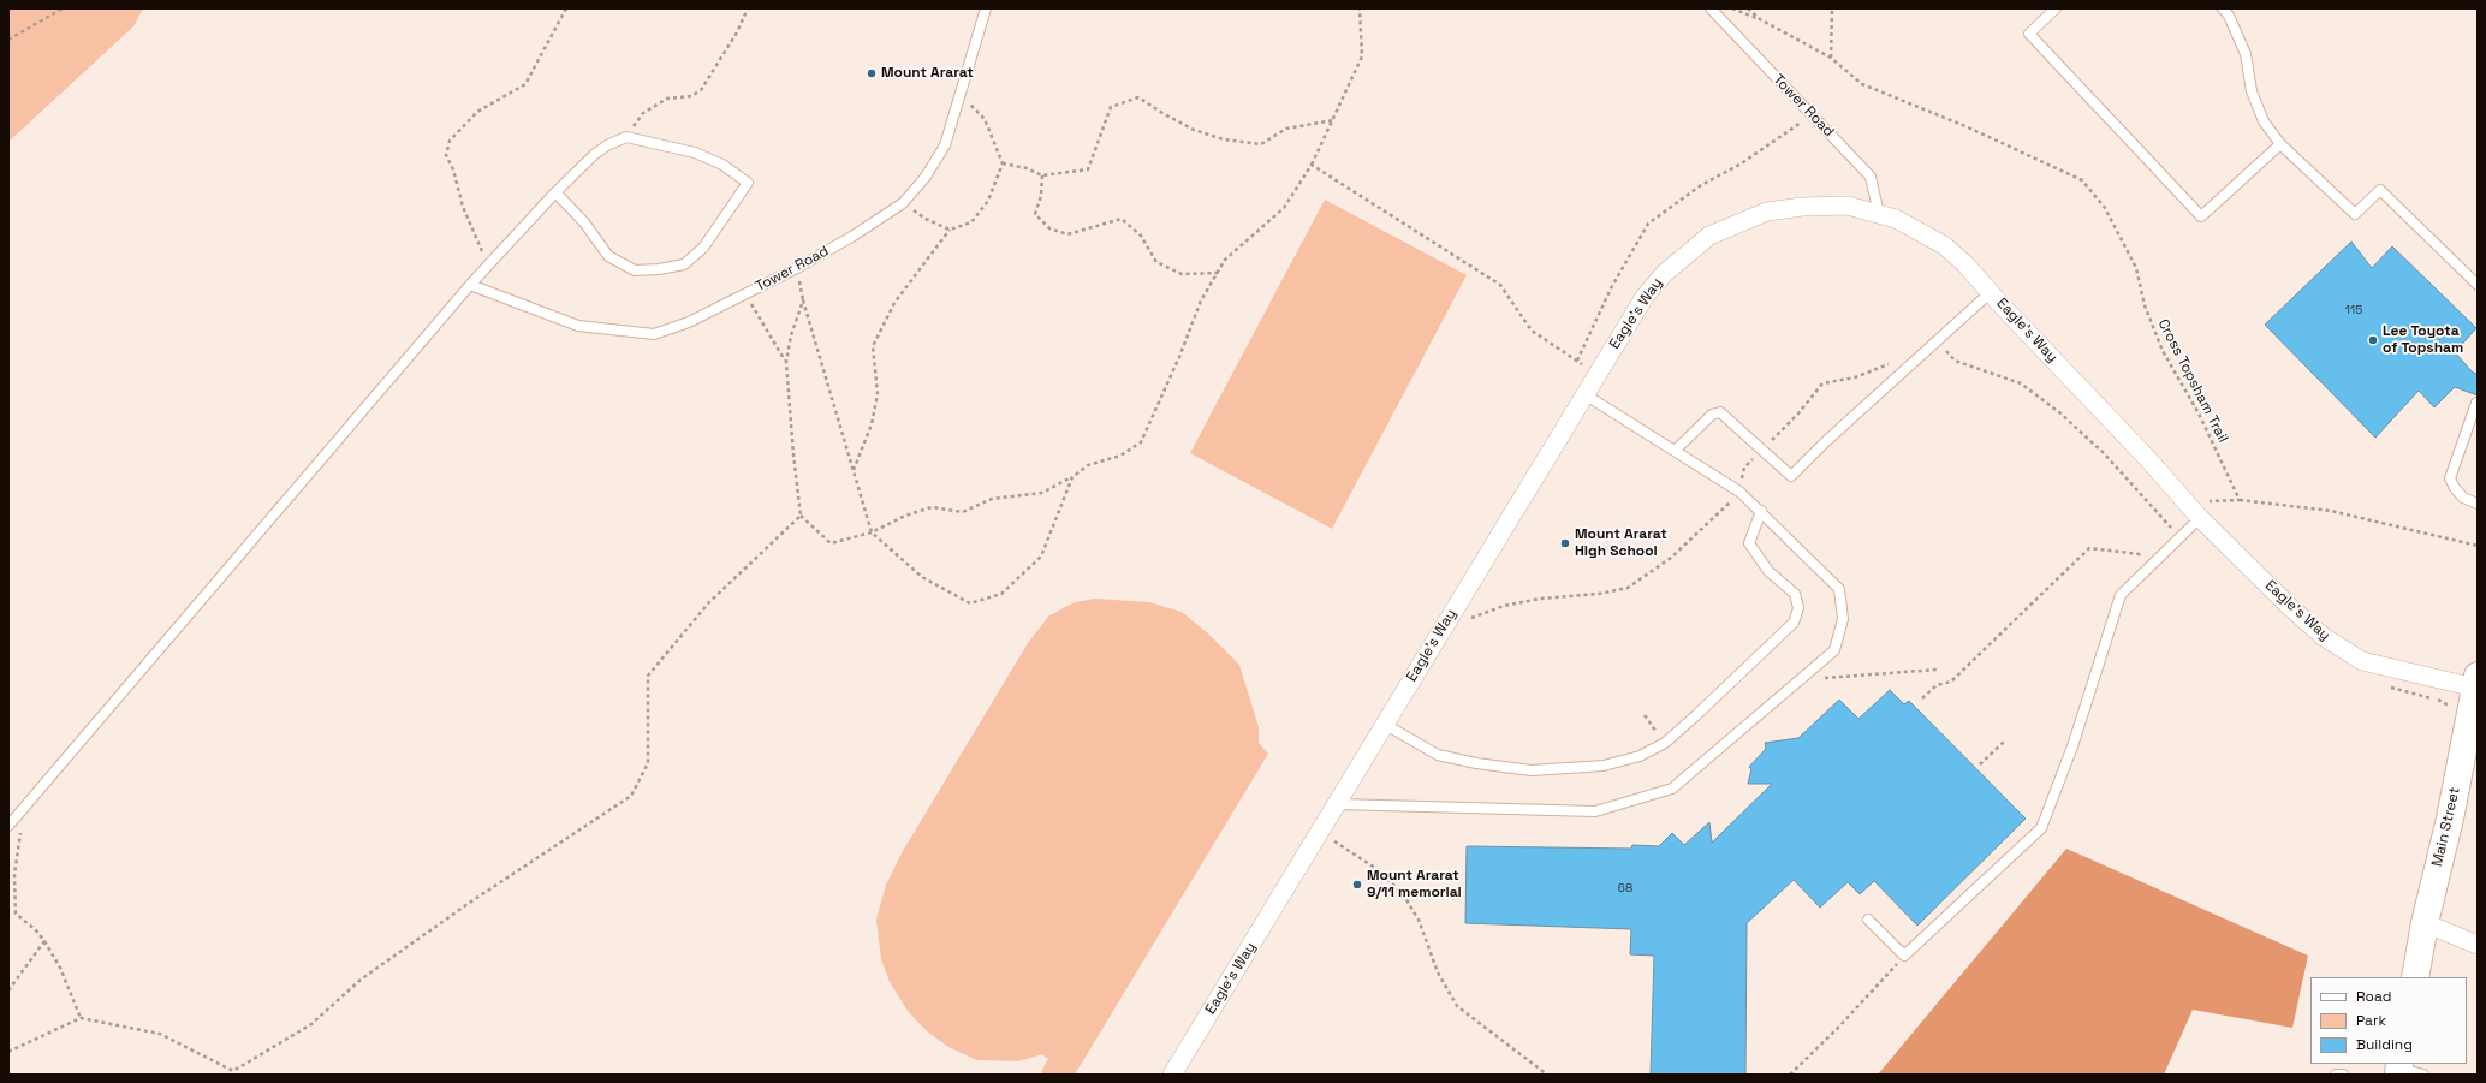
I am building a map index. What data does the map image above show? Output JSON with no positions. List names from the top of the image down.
{
  "streets": {
    "main road": ["Main Street"],
    "street": ["Eagle's Way"],
    "lane": ["Tower Road"],
    "path": ["Cross Topsham Trail"]
  },
  "crossings": [
    ["Tower Road", "Eagle's Way"],
    ["Eagle's Way", "Main Street"]
  ],
  "places": [
    "Mount Ararat",
    "Lee Toyota of Topsham",
    "Mount Ararat High School",
    "Mount Ararat 9/11 memorial"
  ],
  "house_numbers": ["115", "68"],
  "legend": ["Road", "Park", "Building"]
}
